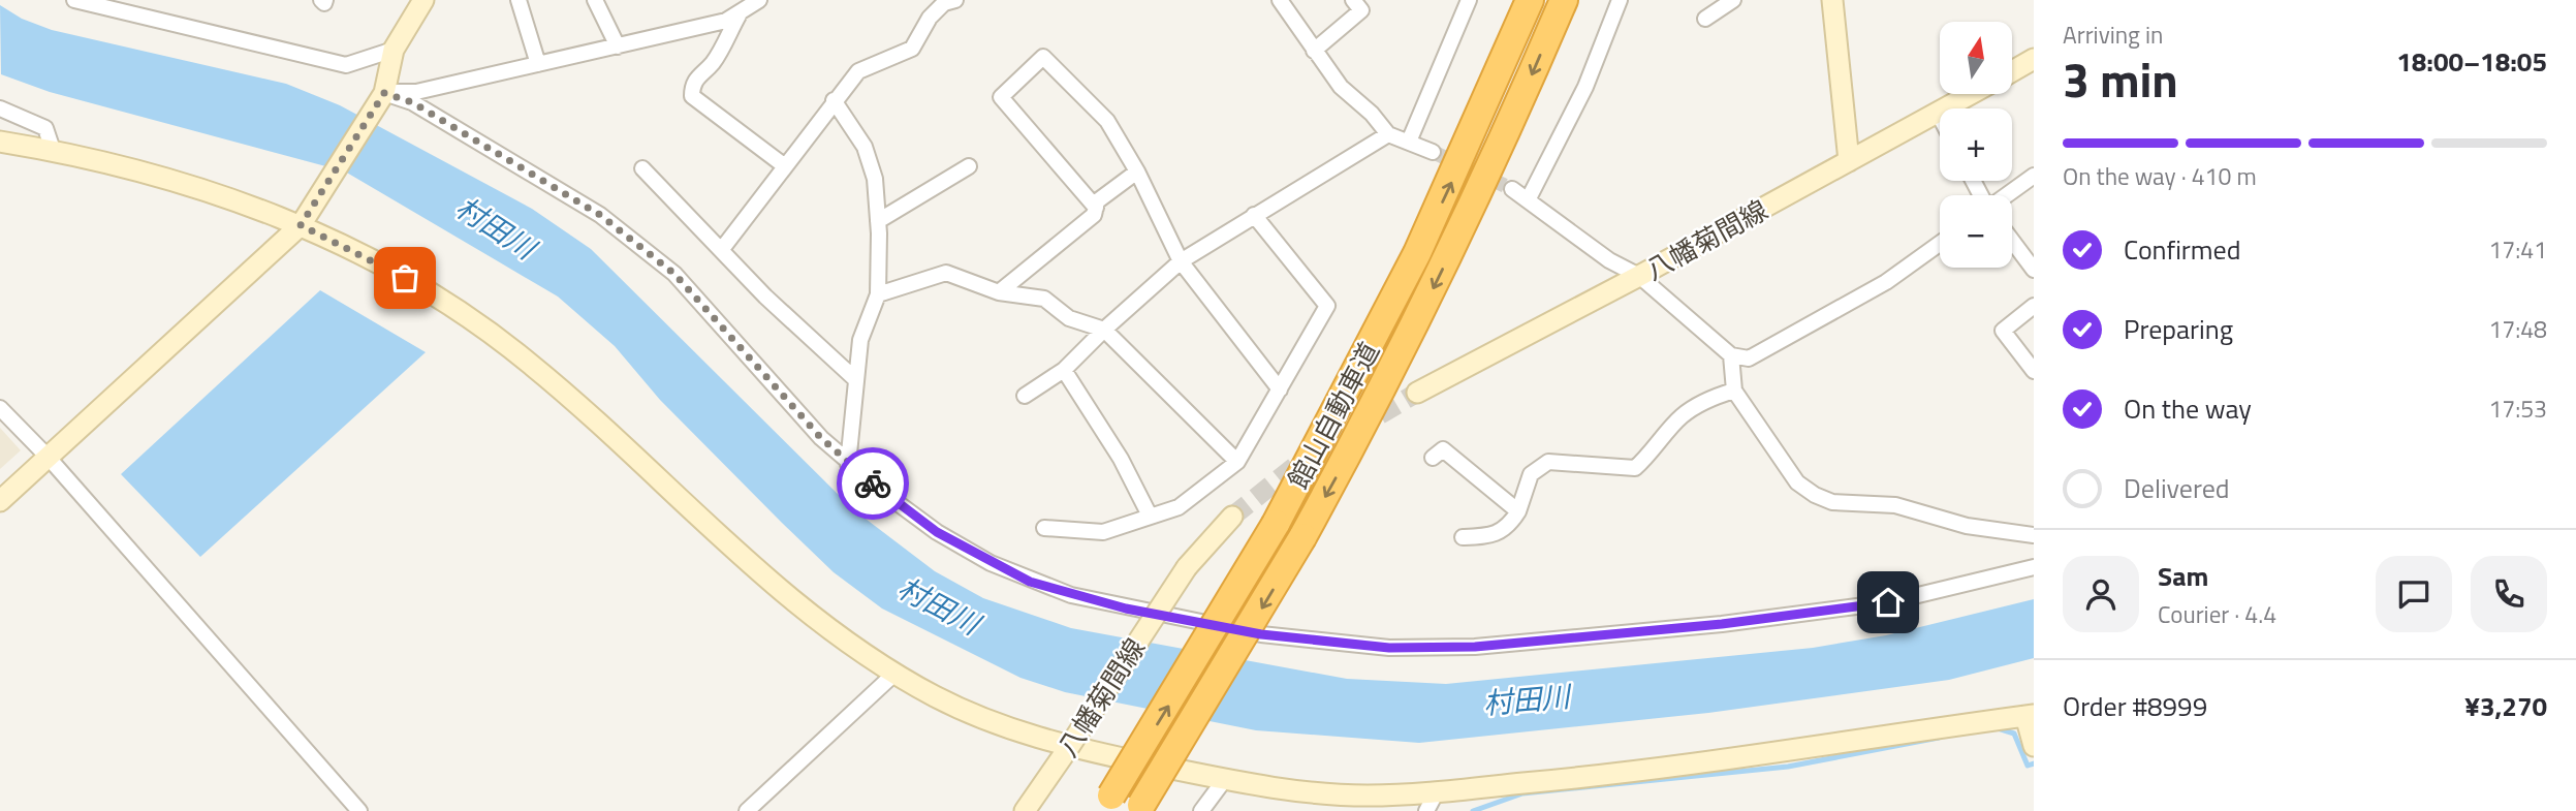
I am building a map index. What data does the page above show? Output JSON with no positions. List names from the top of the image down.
{
  "streets": {
    "highway": ["館山自動車道"],
    "street": ["八幡菊間線"]
  },
  "water": ["村田川"],
  "north": "top",
  "page": {
    "heading": ["3 min", "Arriving in", "18:00–18:05"],
    "panel": [
      "Sam",
      "Courier · 4.4",
      "Order #8999",
      "¥3,270"
    ],
    "map_buttons": ["+", "−"],
    "bar": "On the way · 410 m",
    "list": [
      ["Confirmed", "17:41"],
      ["Preparing", "17:48"],
      ["On the way", "17:53"],
      "Delivered"
    ]
  }
}
